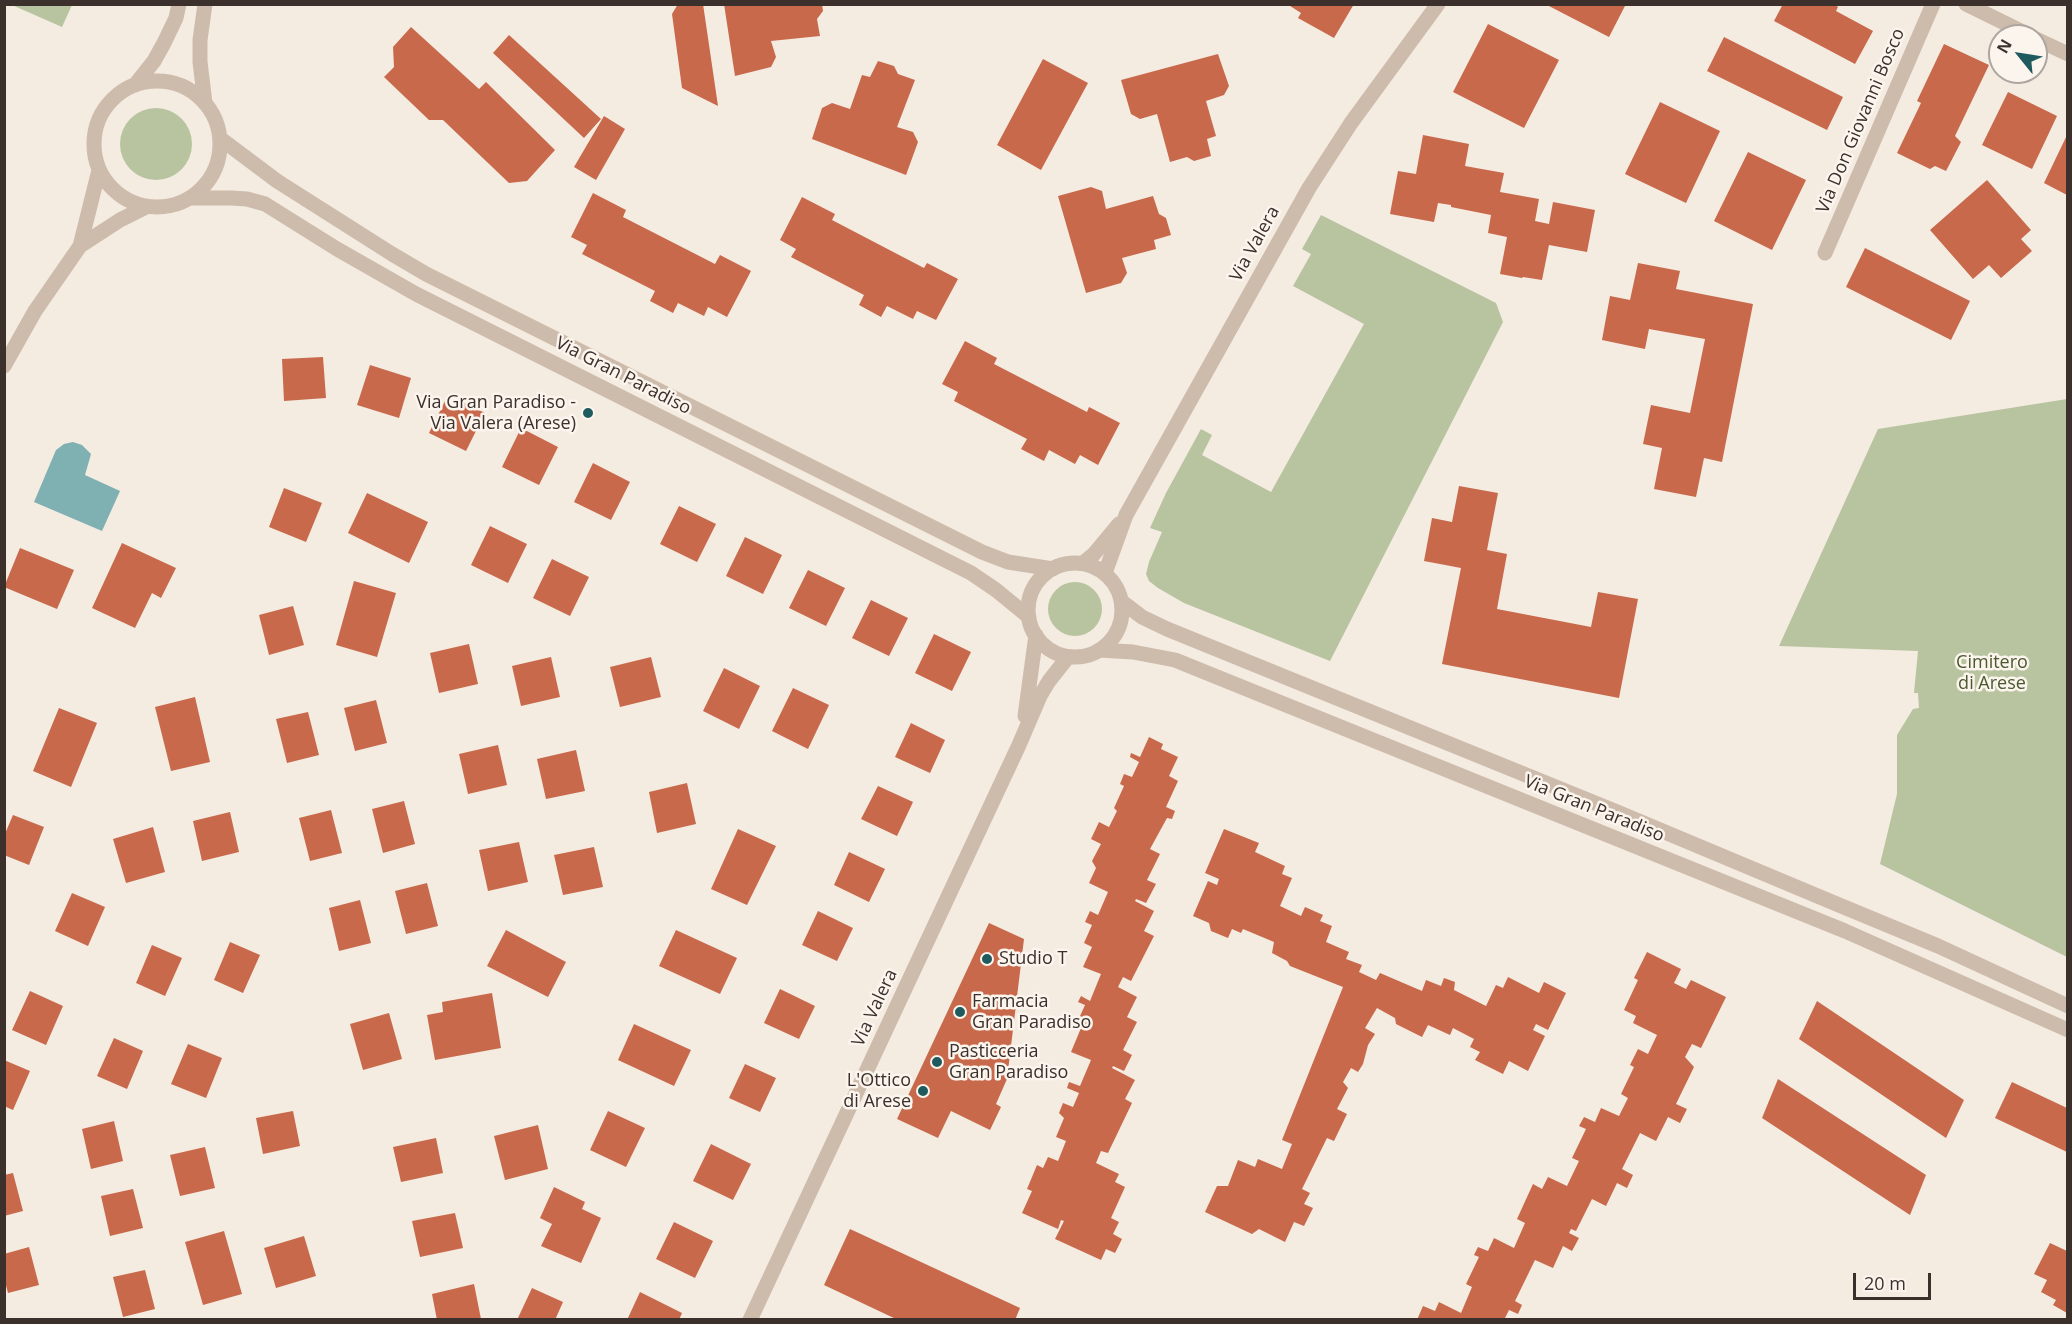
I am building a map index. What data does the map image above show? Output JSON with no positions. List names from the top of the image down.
{
  "streets": {
    "street": ["Via Don Giovanni Bosco", "Via Valera", "Via Gran Paradiso"]
  },
  "crossings": [
    ["Via Valera", "Via Gran Paradiso"]
  ],
  "parks": ["Cimitero di Arese"],
  "places": [
    "Via Gran Paradiso - Via Valera (Arese)",
    "Studio T",
    "Farmacia Gran Paradiso",
    "Pasticceria Gran Paradiso",
    "L'Ottico di Arese"
  ],
  "scale_bar": "20 m",
  "north": "top left"
}
